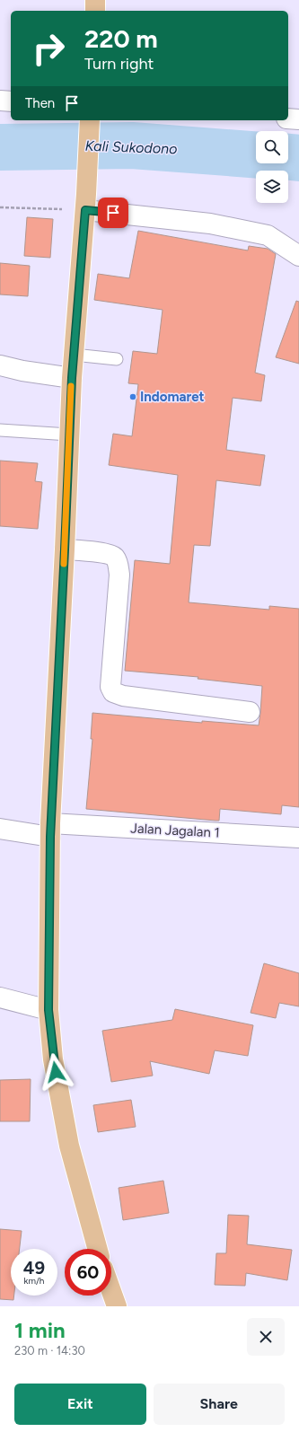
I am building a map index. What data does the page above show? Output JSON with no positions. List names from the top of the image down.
{
  "streets": {
    "street": ["Jalan Jagalan 1"]
  },
  "water": ["Kali Sukodono"],
  "places": ["Indomaret"],
  "page": {
    "turn": ["220 m", "Turn right"],
    "then": "Then",
    "speed": "49 km/h",
    "limit": "60",
    "heading": ["1 min", "230 m · 14:30"],
    "buttons": ["Exit", "Share"]
  }
}
